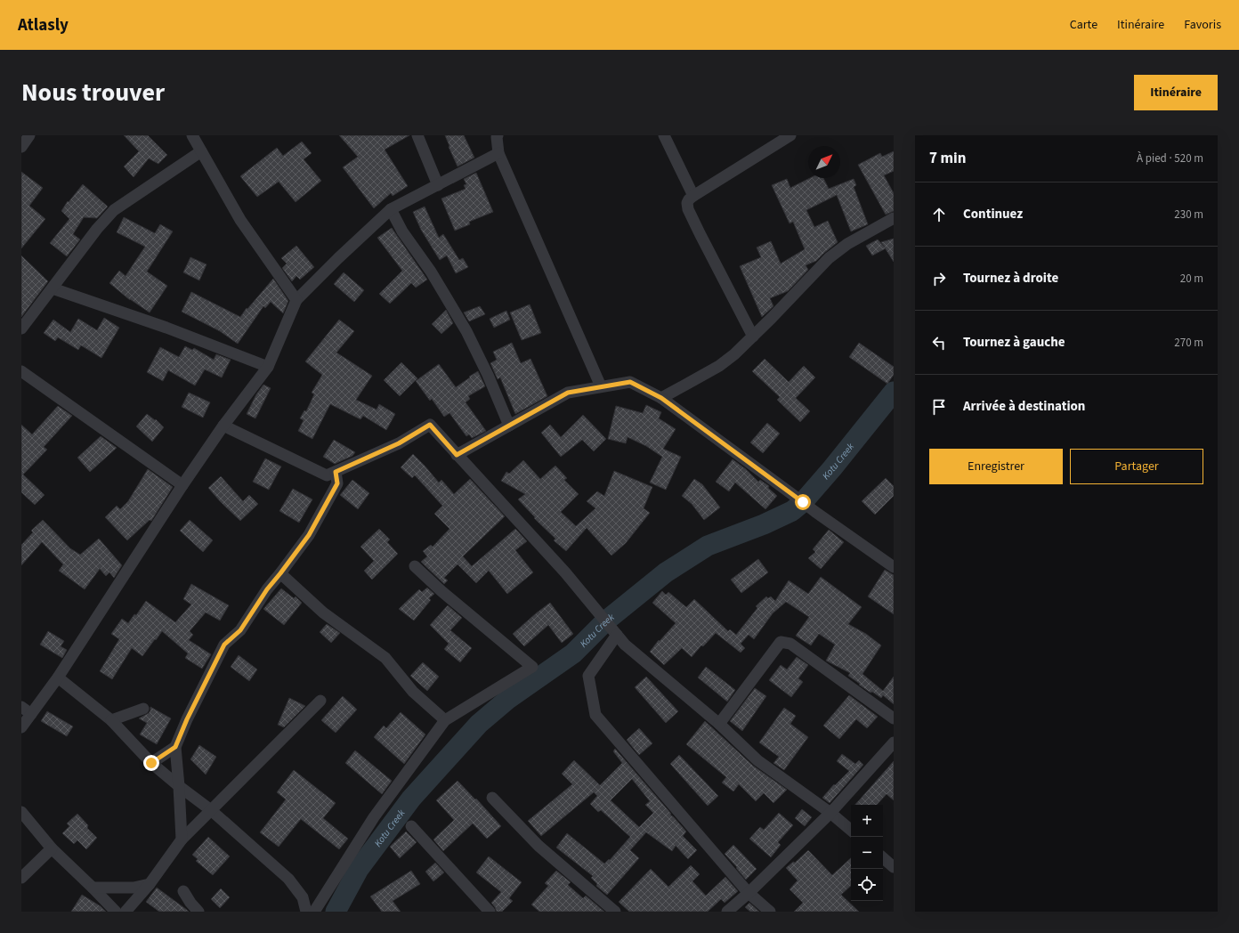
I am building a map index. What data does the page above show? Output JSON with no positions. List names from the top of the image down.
{
  "water": ["Kotu Creek"],
  "north": "top right",
  "page": {
    "header": "Atlasly",
    "nav": ["Carte", "Itinéraire", "Favoris"],
    "title": "Nous trouver",
    "buttons": [
      "Itinéraire",
      ["Enregistrer", "Partager"]
    ],
    "heading": ["7 min", "À pied · 520 m"],
    "list": [
      ["Continuez", "230 m"],
      ["Tournez à droite", "20 m"],
      ["Tournez à gauche", "270 m"],
      "Arrivée à destination"
    ],
    "map_buttons": ["+", "−"]
  }
}
